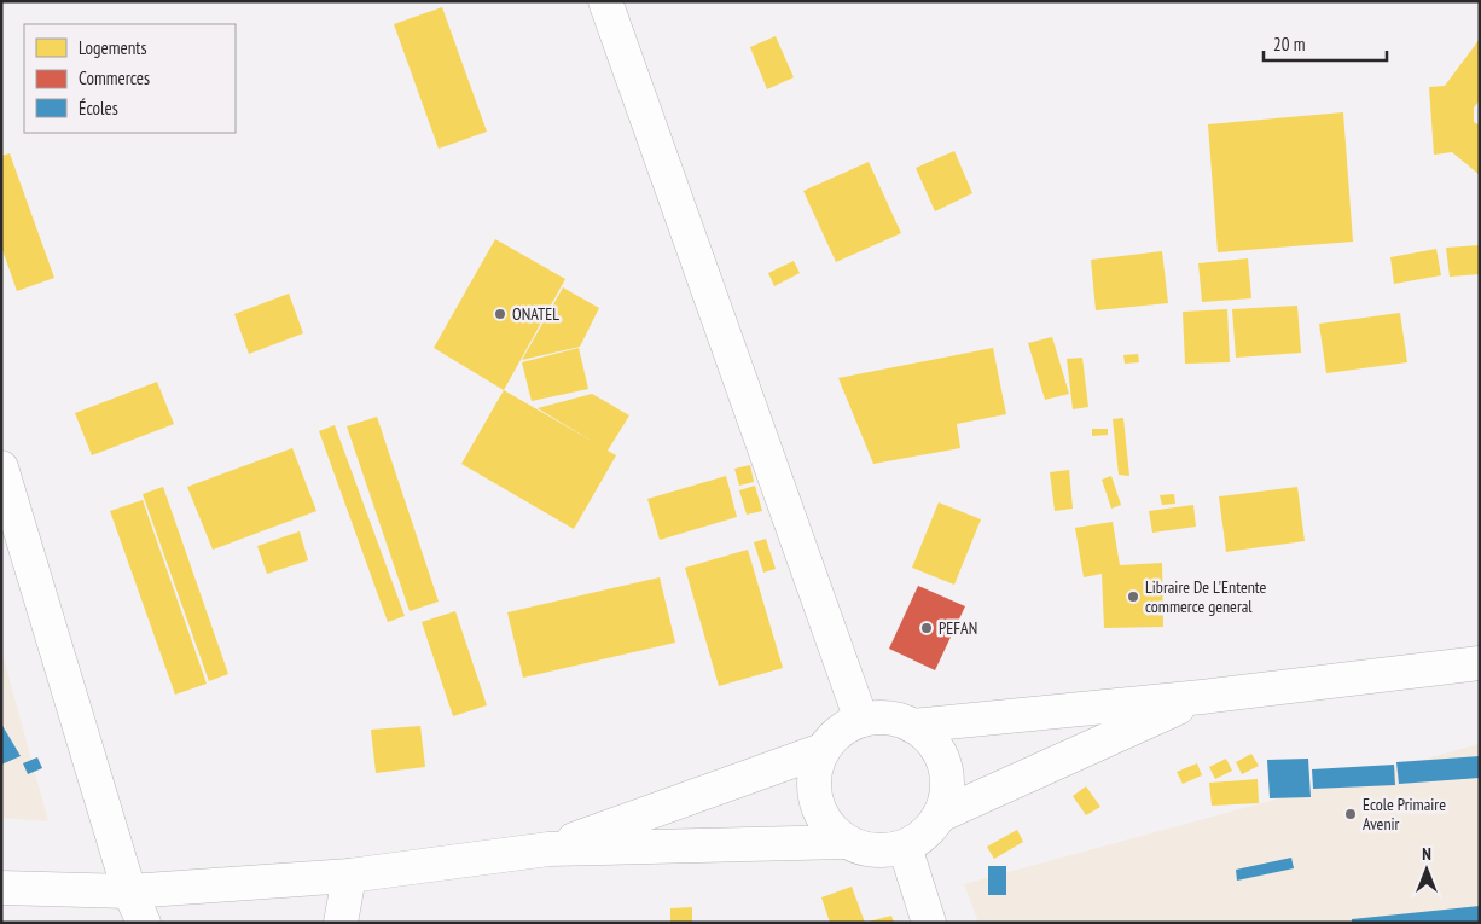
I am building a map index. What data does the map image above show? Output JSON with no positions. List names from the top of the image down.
{
  "places": [
    "ONATEL",
    "Libraire De L'Entente commerce general",
    "PEFAN",
    "Ecole Primaire Avenir"
  ],
  "legend": ["Logements", "Commerces", "Écoles"],
  "scale_bar": "20 m",
  "north": "top"
}
